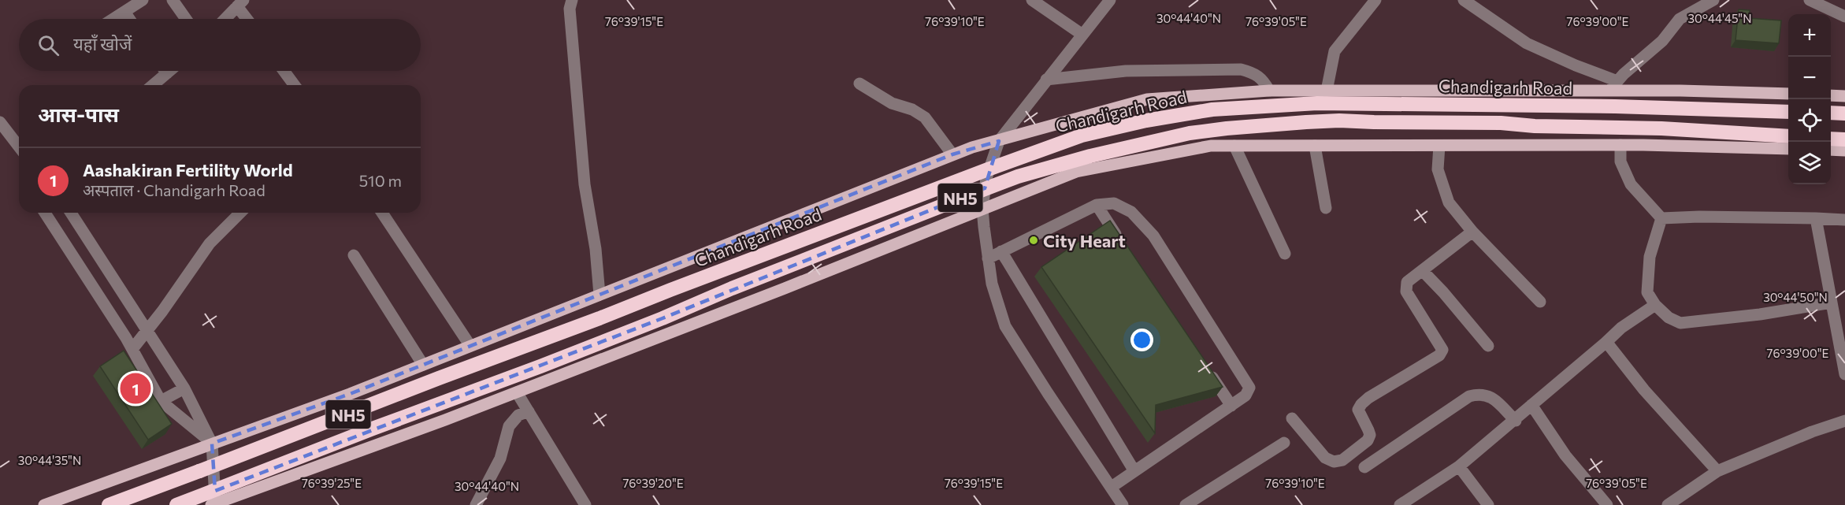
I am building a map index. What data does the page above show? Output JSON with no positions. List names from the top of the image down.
{
  "streets": {
    "highway": ["Chandigarh Road", "NH5"]
  },
  "places": ["City Heart"],
  "page": {
    "map_buttons": ["+", "−"],
    "search": "यहाँ खोजें",
    "heading": "आस-पास",
    "list": [
      {
        "mark": "1",
        "name": "Aashakiran Fertility World",
        "note": "अस्पताल · Chandigarh Road",
        "value": "510 m"
      }
    ],
    "pins": "1"
  },
  "coordinates": [
    "30°44'40\"N",
    "30°44'45\"N",
    "76°39'15\"E",
    "76°39'10\"E",
    "76°39'05\"E",
    "76°39'00\"E",
    "30°44'50\"N",
    "30°44'35\"N",
    "76°39'25\"E",
    "76°39'20\"E"
  ]
}
